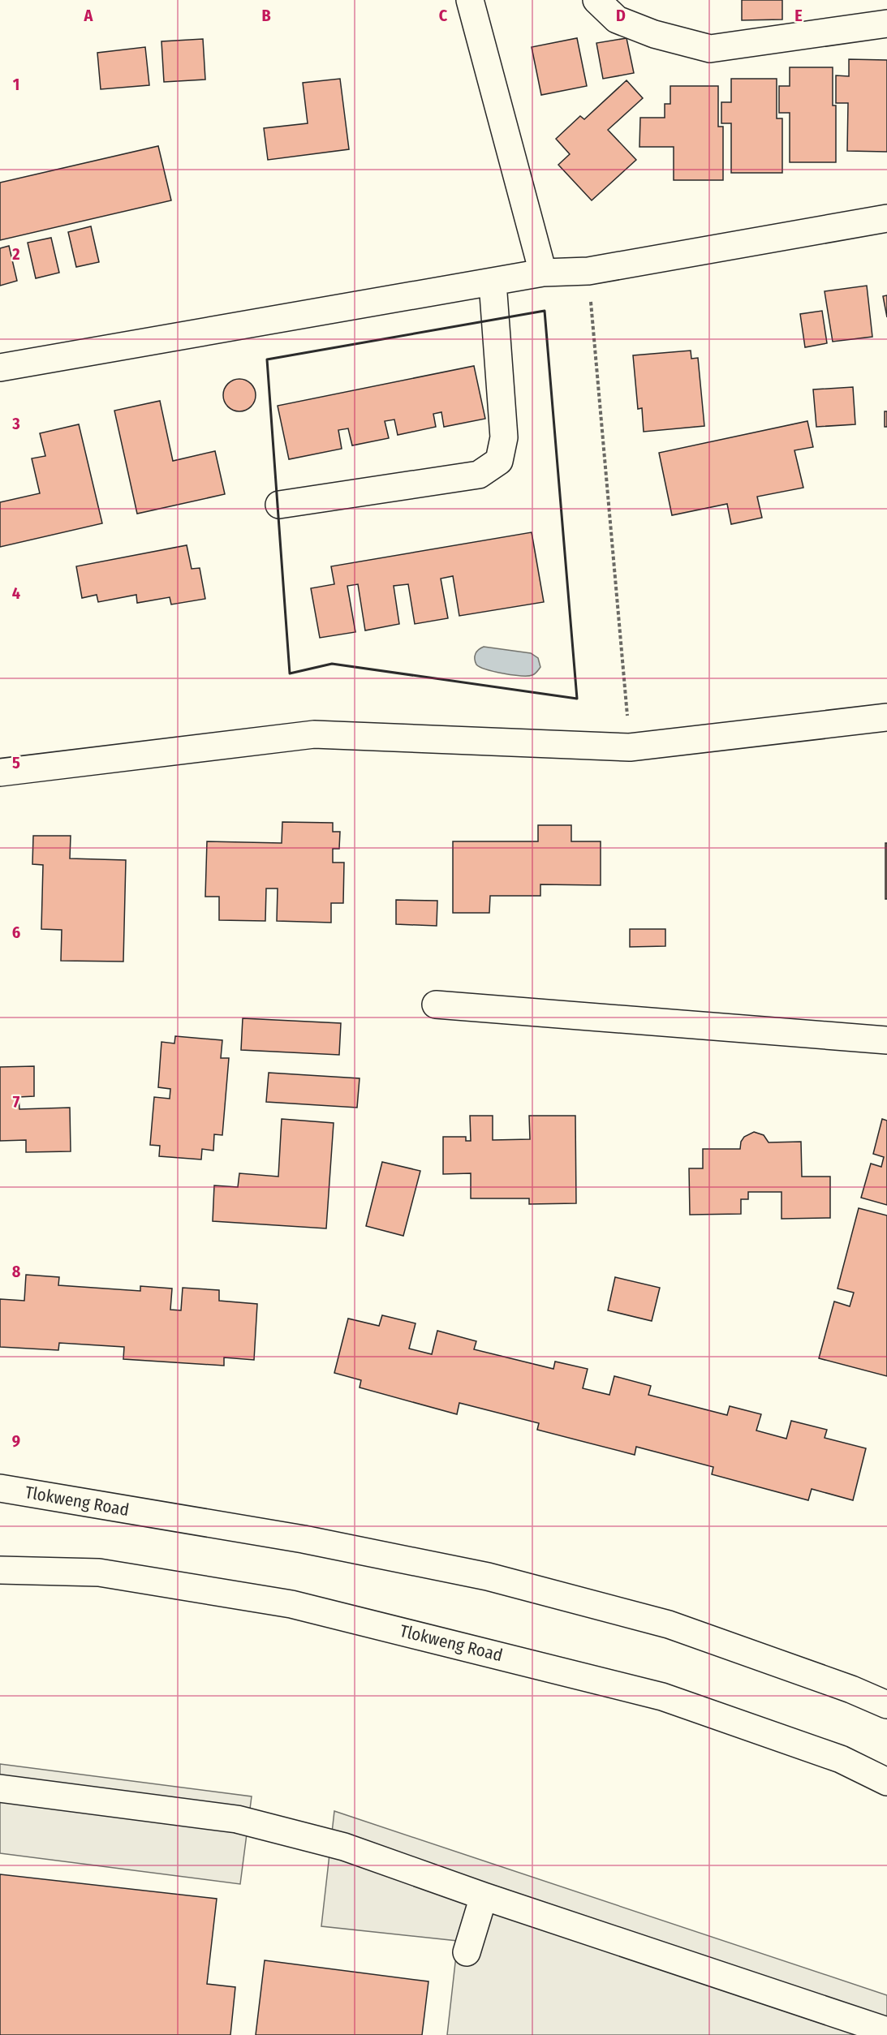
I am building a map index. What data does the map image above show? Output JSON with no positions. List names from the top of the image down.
{
  "streets": {
    "street": ["Tlokweng Road"]
  },
  "grid": {
    "columns": [
      "A",
      "B",
      "C",
      "D",
      "E"
    ],
    "rows": [
      "1",
      "2",
      "3",
      "4",
      "5",
      "6",
      "7",
      "8",
      "9"
    ]
  }
}
